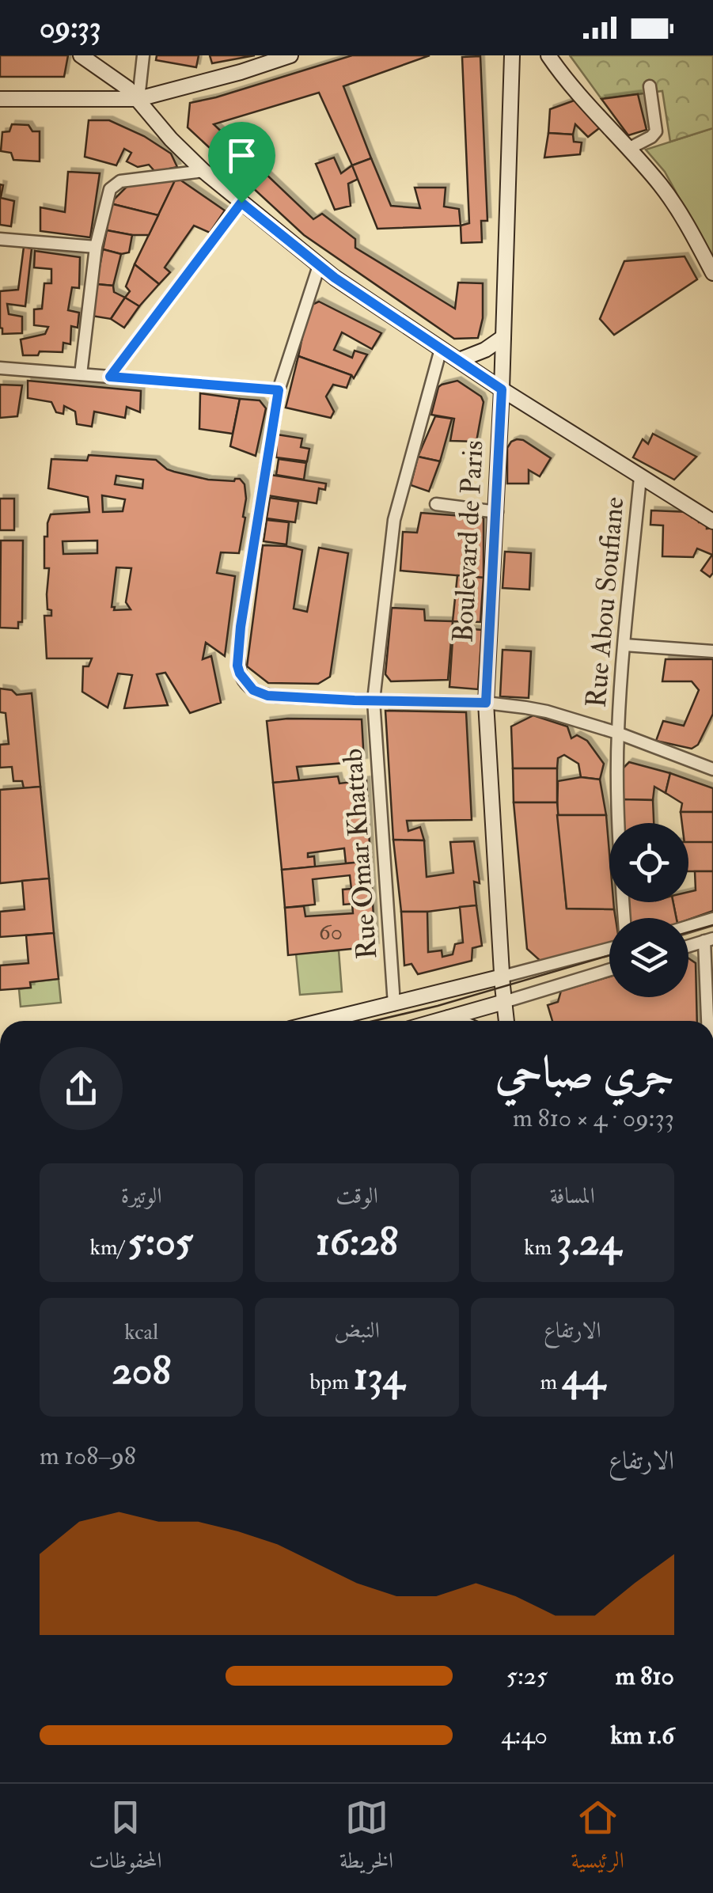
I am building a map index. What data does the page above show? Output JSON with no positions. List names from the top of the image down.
{
  "streets": {
    "main road": ["Boulevard de Paris"],
    "street": ["Rue Abou Soufiane", "Rue Omar Khattab"]
  },
  "house_numbers": ["60"],
  "page": {
    "status": "09:33",
    "heading": ["جري صباحي", "09:33 · 4 × 810 m"],
    "stats": [
      ["المسافة", "3.24 km"],
      ["الوقت", "16:28"],
      ["الوتيرة", "5:05 /km"],
      ["الارتفاع", "44 m"],
      ["النبض", "134 bpm"],
      ["kcal", "208"]
    ],
    "chart": ["الارتفاع", "98–108 m"],
    "list": [
      {
        "name": "810 m",
        "note": "5:25"
      },
      {
        "name": "1.6 km",
        "note": "4:40"
      }
    ],
    "tabs": ["الرئيسية", "الخريطة", "المحفوظات"]
  }
}
